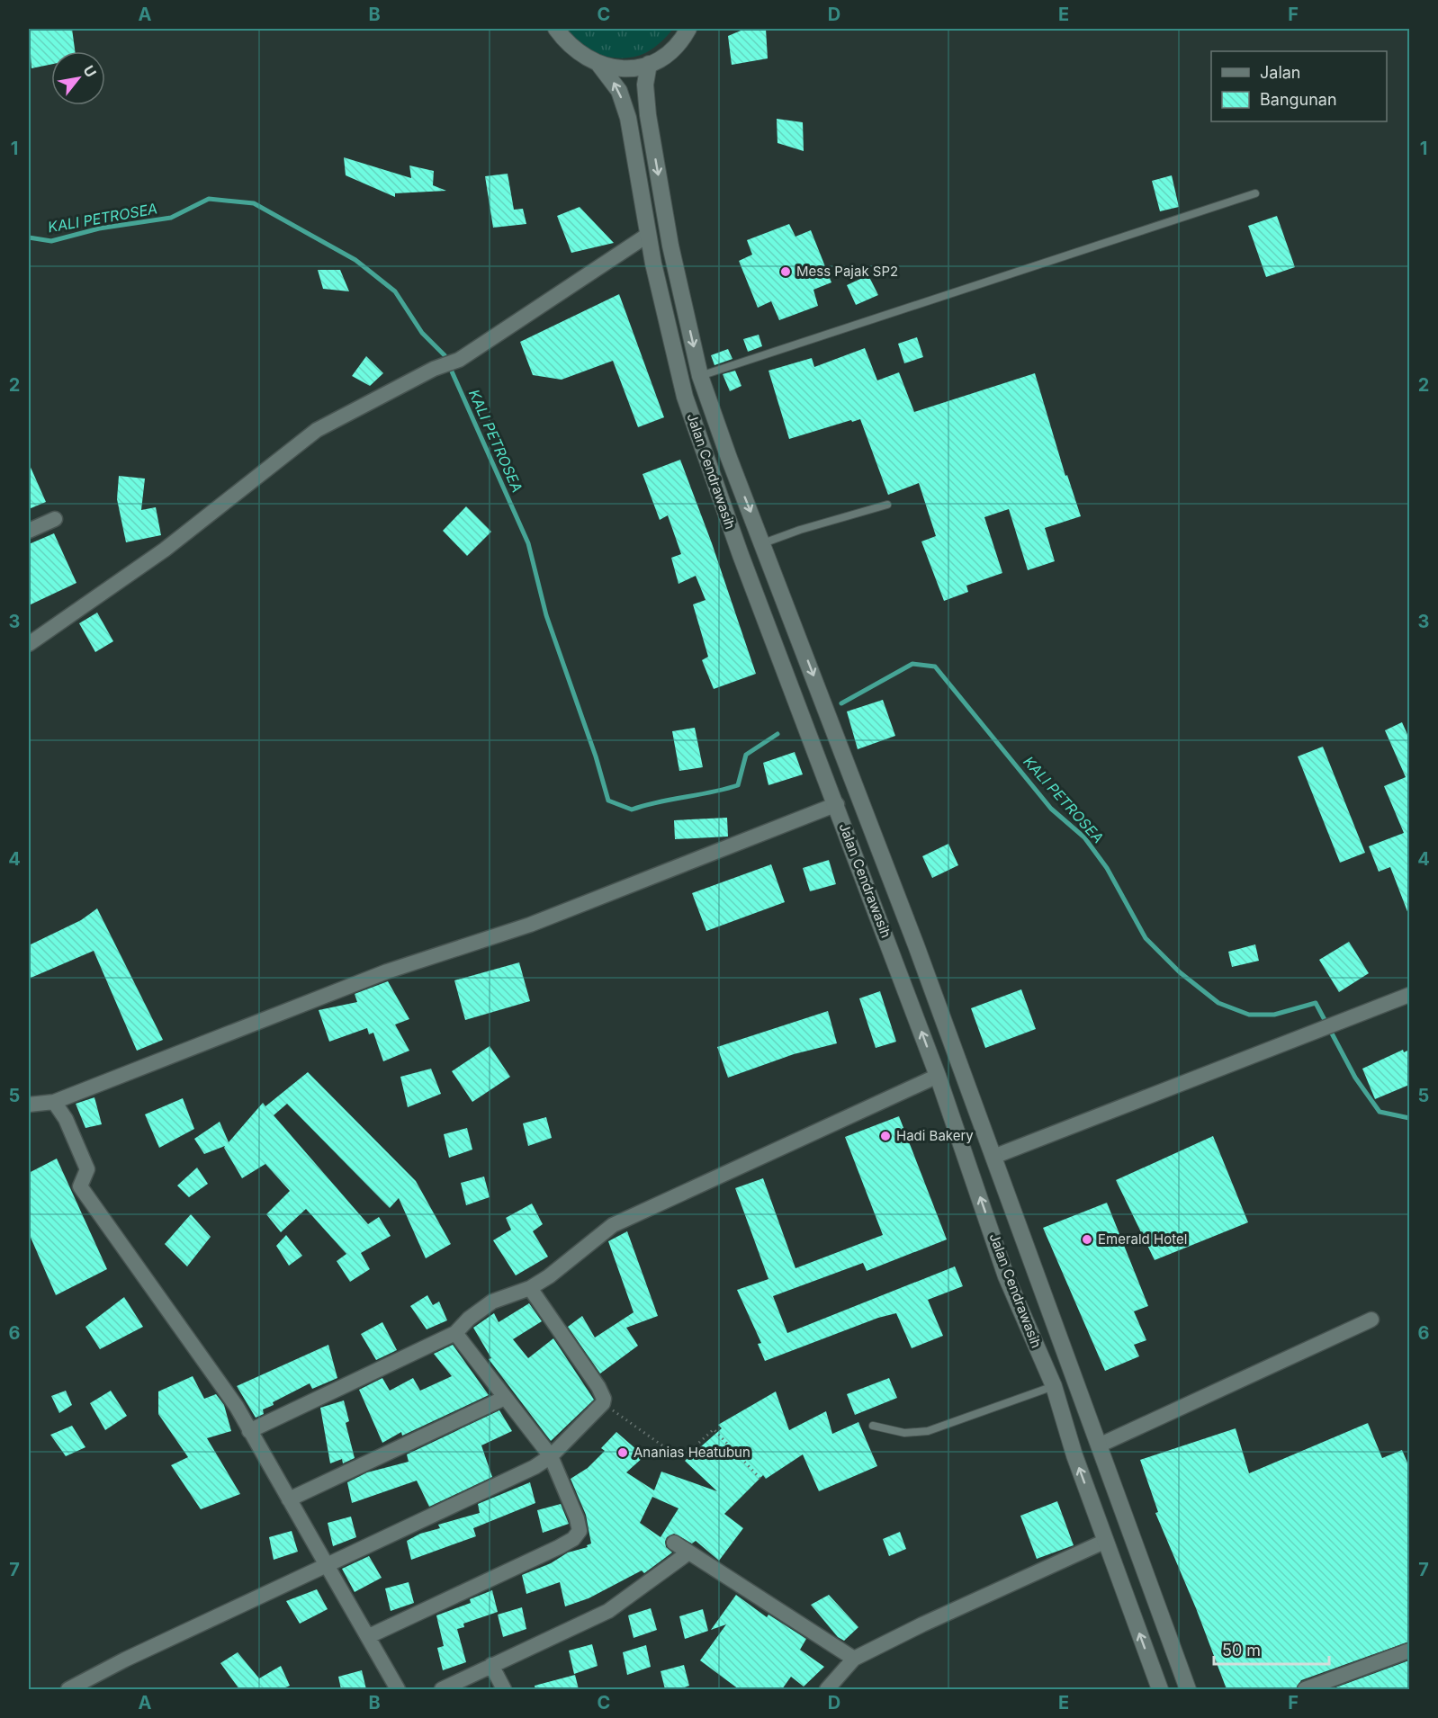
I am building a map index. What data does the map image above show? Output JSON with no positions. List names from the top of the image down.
{
  "streets": {
    "main road": ["Jalan Cendrawasih"]
  },
  "water": ["KALI PETROSEA"],
  "places": [
    "Mess Pajak SP2",
    "Hadi Bakery",
    "Emerald Hotel",
    "Ananias Heatubun"
  ],
  "legend": ["Jalan", "Bangunan"],
  "scale_bar": "50 m",
  "north": "top right",
  "grid": {
    "columns": [
      "A",
      "B",
      "C",
      "D",
      "E",
      "F"
    ],
    "rows": [
      "1",
      "2",
      "3",
      "4",
      "5",
      "6",
      "7"
    ]
  }
}
